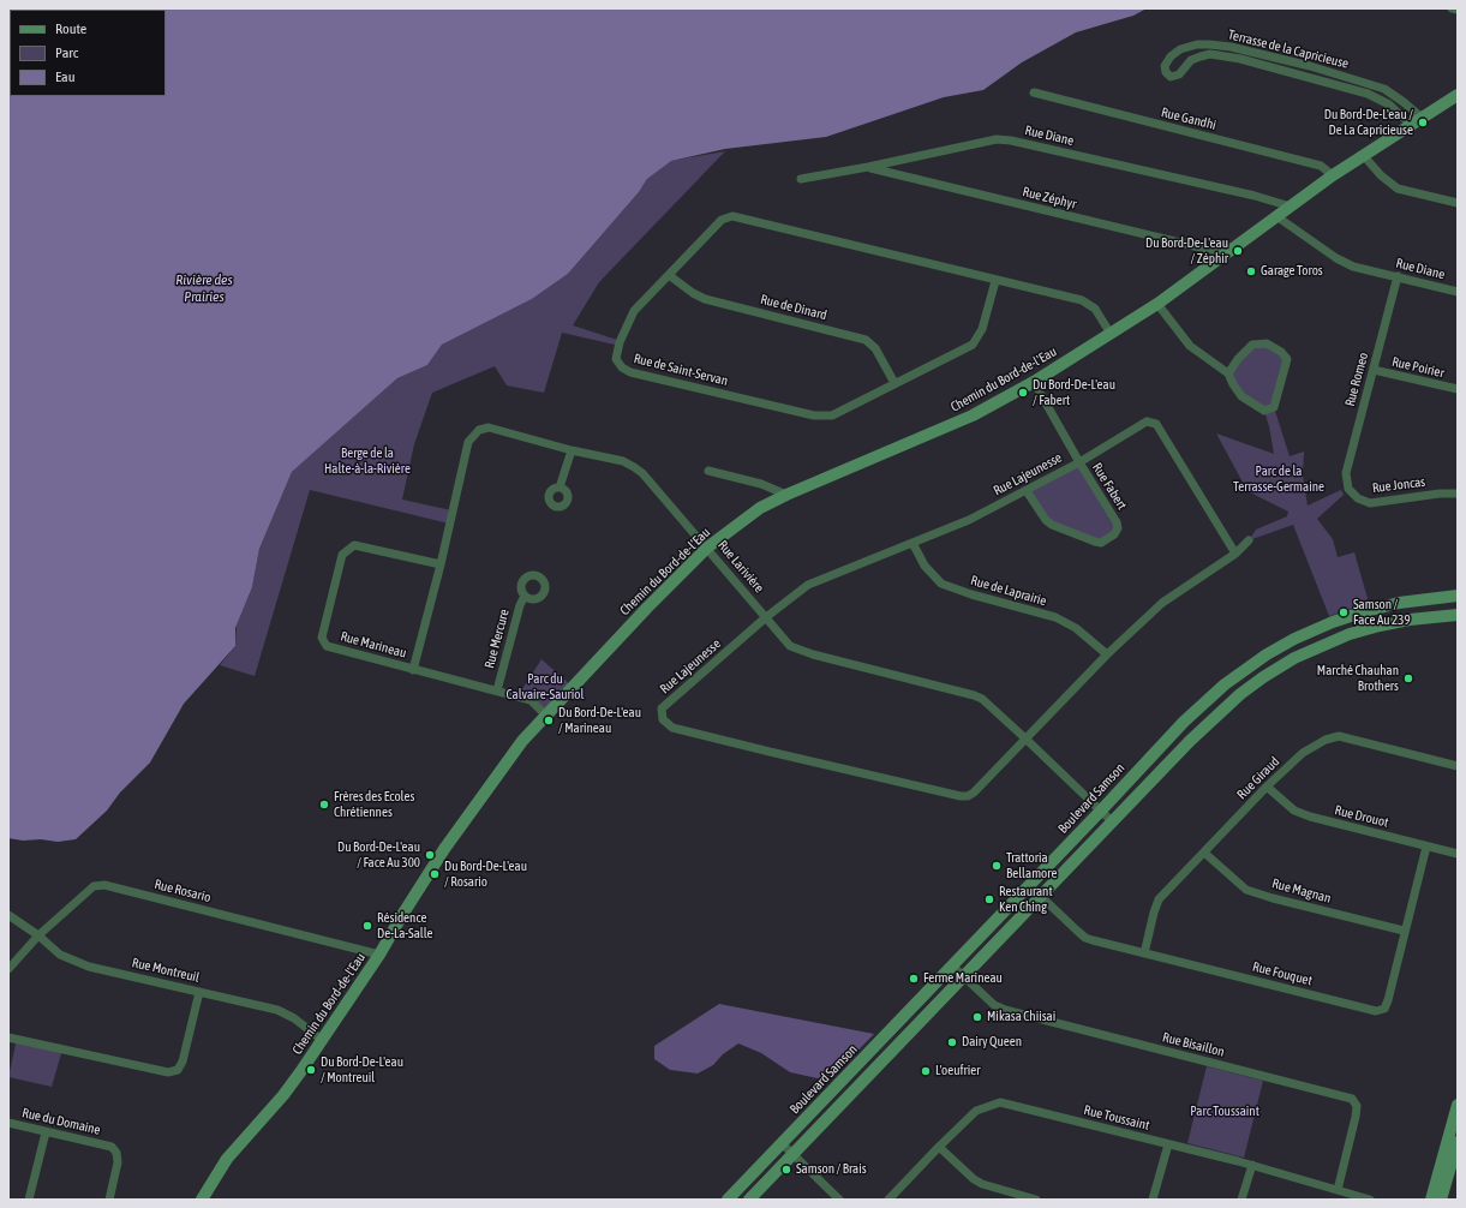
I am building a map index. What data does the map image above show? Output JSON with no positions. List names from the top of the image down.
{
  "streets": {
    "street": [
      "Terrasse de la Capricieuse",
      "Rue Gandhi",
      "Rue Diane",
      "Rue Zéphyr",
      "Rue de Dinard",
      "Rue Poirier",
      "Rue de Saint-Servan",
      "Chemin du Bord-de-l'Eau",
      "Rue Romeo",
      "Rue Lajeunesse",
      "Rue Joncas",
      "Rue Fabert",
      "Rue Larivière",
      "Rue de Laprairie",
      "Rue Mercure",
      "Rue Marineau",
      "Rue Giraud",
      "Boulevard Samson",
      "Rue Drouot",
      "Rue Rosario",
      "Rue Magnan",
      "Rue Montreuil",
      "Rue Fouquet",
      "Rue Bisaillon",
      "Rue Toussaint",
      "Rue du Domaine"
    ]
  },
  "crossings": [
    ["Terrasse de la Capricieuse", "Chemin du Bord-de-l'Eau"],
    ["Rue Gandhi", "Chemin du Bord-de-l'Eau"],
    ["Rue Diane", "Rue Zéphyr"],
    ["Rue Diane", "Chemin du Bord-de-l'Eau"],
    ["Rue Diane", "Rue Romeo"],
    ["Rue Zéphyr", "Chemin du Bord-de-l'Eau"],
    ["Rue de Dinard", "Rue de Saint-Servan"],
    ["Rue Poirier", "Rue Romeo"],
    ["Rue de Saint-Servan", "Chemin du Bord-de-l'Eau"],
    ["Chemin du Bord-de-l'Eau", "Rue Fabert"],
    ["Chemin du Bord-de-l'Eau", "Rue Larivière"],
    ["Chemin du Bord-de-l'Eau", "Rue Marineau"],
    ["Chemin du Bord-de-l'Eau", "Rue Rosario"],
    ["Chemin du Bord-de-l'Eau", "Rue Montreuil"],
    ["Rue Romeo", "Rue Joncas"],
    ["Rue Lajeunesse", "Rue Fabert"],
    ["Rue Lajeunesse", "Rue Larivière"],
    ["Rue Lajeunesse", "Rue de Laprairie"],
    ["Rue Larivière", "Rue Marineau"],
    ["Rue Larivière", "Boulevard Samson"],
    ["Rue Mercure", "Rue Marineau"],
    ["Rue Giraud", "Rue Drouot"],
    ["Rue Giraud", "Rue Magnan"],
    ["Rue Giraud", "Rue Fouquet"],
    ["Boulevard Samson", "Rue Fouquet"],
    ["Boulevard Samson", "Rue Bisaillon"],
    ["Rue Drouot", "Rue Fouquet"],
    ["Rue Rosario", "Rue Montreuil"],
    ["Rue Magnan", "Rue Fouquet"],
    ["Rue Bisaillon", "Rue Toussaint"]
  ],
  "water": ["Rivière des Prairies"],
  "parks": [
    "Berge de la Halte-à-la-Rivière",
    "Parc de la Terrasse-Germaine",
    "Parc du Calvaire-Sauriol",
    "Parc Toussaint"
  ],
  "places": [
    "Du Bord-De-L'eau / De La Capricieuse",
    "Du Bord-De-L'eau / Zéphir",
    "Garage Toros",
    "Du Bord-De-L'eau / Fabert",
    "Samson / Face Au 239",
    "Marché Chauhan Brothers",
    "Du Bord-De-L'eau / Marineau",
    "Frères des Ecoles Chrétiennes",
    "Du Bord-De-L'eau / Face Au 300",
    "Trattoria Bellamore",
    "Du Bord-De-L'eau / Rosario",
    "Restaurant Ken Ching",
    "Résidence De-La-Salle",
    "Ferme Marineau",
    "Mikasa Chiisai",
    "Dairy Queen",
    "Du Bord-De-L'eau / Montreuil",
    "L'oeufrier",
    "Samson / Brais"
  ],
  "legend": ["Route", "Parc", "Eau"]
}
